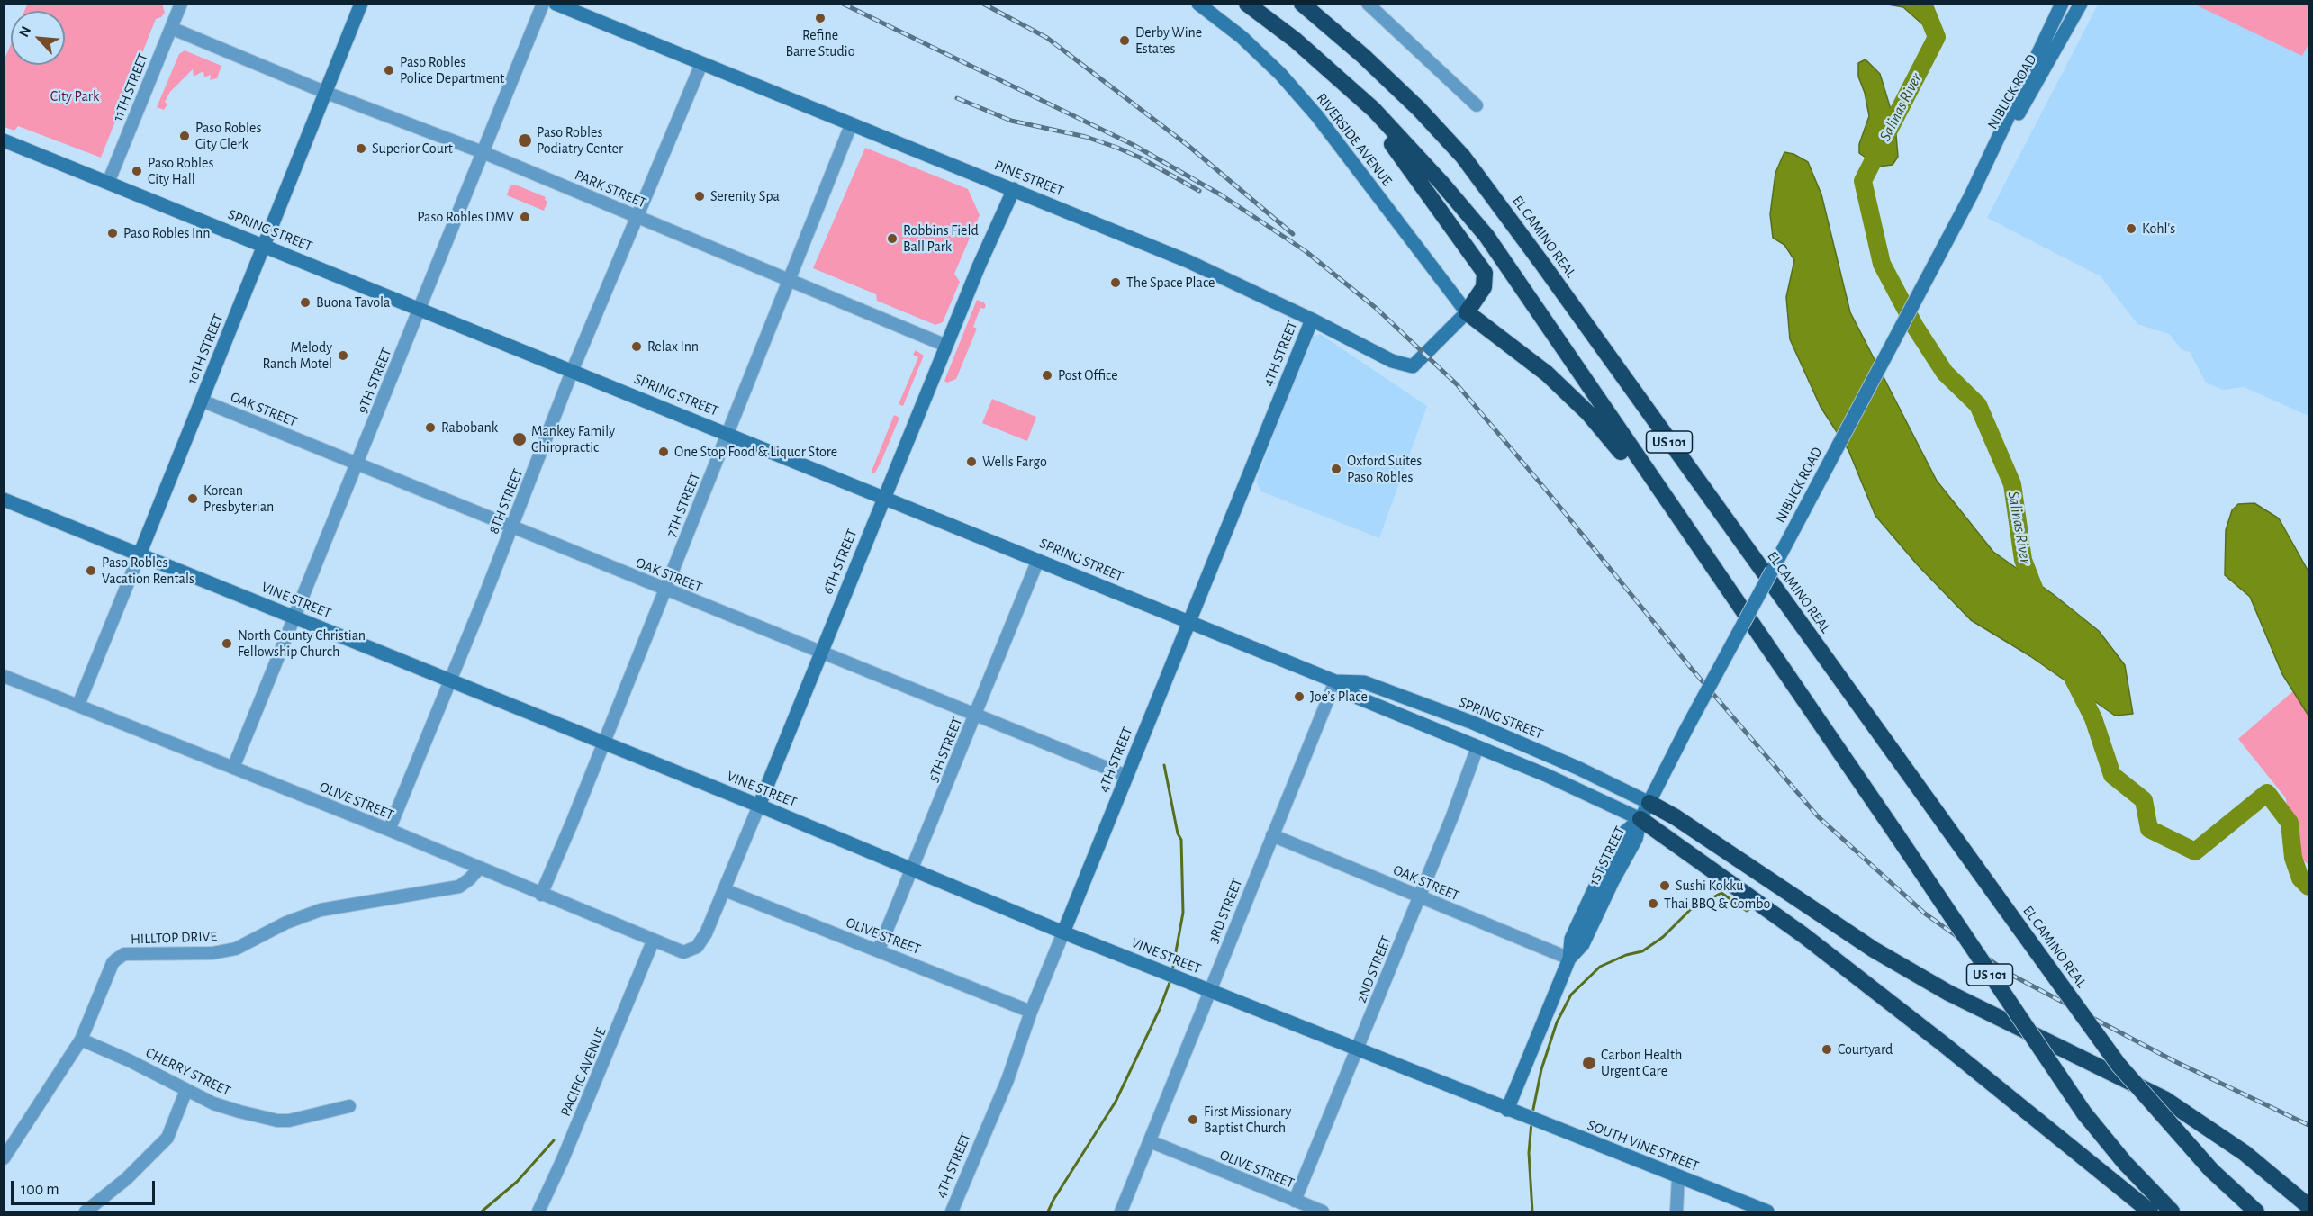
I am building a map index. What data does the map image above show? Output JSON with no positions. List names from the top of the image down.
{
  "streets": {
    "highway": ["EL CAMINO REAL", "US 101"],
    "street": [
      "11TH STREET",
      "NIBLICK ROAD",
      "RIVERSIDE AVENUE",
      "PINE STREET",
      "PARK STREET",
      "SPRING STREET",
      "10TH STREET",
      "4TH STREET",
      "9TH STREET",
      "OAK STREET",
      "8TH STREET",
      "7TH STREET",
      "6TH STREET",
      "VINE STREET",
      "5TH STREET",
      "OLIVE STREET",
      "1ST STREET",
      "3RD STREET",
      "HILLTOP DRIVE",
      "2ND STREET",
      "CHERRY STREET",
      "PACIFIC AVENUE",
      "SOUTH VINE STREET"
    ]
  },
  "crossings": [
    ["11TH STREET", "PARK STREET"],
    ["11TH STREET", "SPRING STREET"],
    ["NIBLICK ROAD", "SPRING STREET"],
    ["NIBLICK ROAD", "1ST STREET"],
    ["RIVERSIDE AVENUE", "PINE STREET"],
    ["PINE STREET", "4TH STREET"],
    ["PINE STREET", "8TH STREET"],
    ["PINE STREET", "7TH STREET"],
    ["PINE STREET", "6TH STREET"],
    ["PARK STREET", "10TH STREET"],
    ["PARK STREET", "9TH STREET"],
    ["PARK STREET", "8TH STREET"],
    ["PARK STREET", "7TH STREET"],
    ["PARK STREET", "6TH STREET"],
    ["SPRING STREET", "10TH STREET"],
    ["SPRING STREET", "4TH STREET"],
    ["SPRING STREET", "9TH STREET"],
    ["SPRING STREET", "8TH STREET"],
    ["SPRING STREET", "7TH STREET"],
    ["SPRING STREET", "6TH STREET"],
    ["SPRING STREET", "5TH STREET"],
    ["SPRING STREET", "1ST STREET"],
    ["SPRING STREET", "3RD STREET"],
    ["SPRING STREET", "2ND STREET"],
    ["10TH STREET", "OAK STREET"],
    ["10TH STREET", "VINE STREET"],
    ["10TH STREET", "OLIVE STREET"],
    ["4TH STREET", "OAK STREET"],
    ["4TH STREET", "VINE STREET"],
    ["4TH STREET", "OLIVE STREET"],
    ["9TH STREET", "OAK STREET"],
    ["9TH STREET", "VINE STREET"],
    ["9TH STREET", "OLIVE STREET"],
    ["OAK STREET", "8TH STREET"],
    ["OAK STREET", "7TH STREET"],
    ["OAK STREET", "6TH STREET"],
    ["OAK STREET", "5TH STREET"],
    ["OAK STREET", "1ST STREET"],
    ["OAK STREET", "3RD STREET"],
    ["OAK STREET", "2ND STREET"],
    ["8TH STREET", "VINE STREET"],
    ["8TH STREET", "OLIVE STREET"],
    ["7TH STREET", "VINE STREET"],
    ["7TH STREET", "OLIVE STREET"],
    ["6TH STREET", "VINE STREET"],
    ["6TH STREET", "OLIVE STREET"],
    ["VINE STREET", "5TH STREET"],
    ["VINE STREET", "1ST STREET"],
    ["VINE STREET", "3RD STREET"],
    ["VINE STREET", "2ND STREET"],
    ["VINE STREET", "SOUTH VINE STREET"],
    ["5TH STREET", "OLIVE STREET"],
    ["OLIVE STREET", "3RD STREET"],
    ["OLIVE STREET", "HILLTOP DRIVE"],
    ["OLIVE STREET", "2ND STREET"],
    ["OLIVE STREET", "PACIFIC AVENUE"],
    ["1ST STREET", "SOUTH VINE STREET"],
    ["HILLTOP DRIVE", "CHERRY STREET"]
  ],
  "water": ["Salinas River"],
  "parks": ["City Park"],
  "places": [
    "Refine Barre Studio",
    "Derby Wine Estates",
    "Paso Robles Police Department",
    "Paso Robles City Clerk",
    "Paso Robles Podiatry Center",
    "Superior Court",
    "Paso Robles City Hall",
    "Serenity Spa",
    "Paso Robles DMV",
    "Kohl's",
    "Paso Robles Inn",
    "Robbins Field Ball Park",
    "The Space Place",
    "Buona Tavola",
    "Relax Inn",
    "Melody Ranch Motel",
    "Post Office",
    "Rabobank",
    "Mankey Family Chiropractic",
    "One Stop Food & Liquor Store",
    "Wells Fargo",
    "Oxford Suites Paso Robles",
    "Korean Presbyterian",
    "Paso Robles Vacation Rentals",
    "North County Christian Fellowship Church",
    "Joe’s Place",
    "Sushi Kokku",
    "Thai BBQ & Combo",
    "Courtyard",
    "Carbon Health Urgent Care",
    "First Missionary Baptist Church"
  ],
  "scale_bar": "100 m",
  "north": "top left"
}
